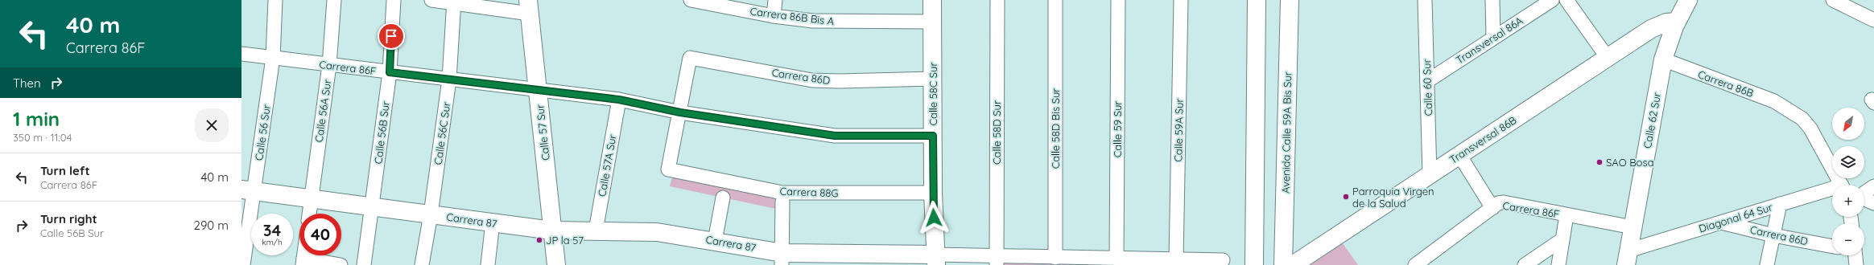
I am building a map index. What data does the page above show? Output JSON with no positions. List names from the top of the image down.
{
  "streets": {
    "street": [
      "Carrera 86B Bis A",
      "Transversal 86A",
      "Carrera 86F",
      "Carrera 86D",
      "Carrera 86B",
      "Calle 60 Sur",
      "Calle 58C Sur",
      "Calle 56A Sur",
      "Calle 62 Sur",
      "Calle 58D Bis Sur",
      "Calle 59 Sur",
      "Calle 59A Sur",
      "Calle 56 Sur",
      "Calle 56B Sur",
      "Calle 57 Sur",
      "Calle 58D Sur",
      "Avenida Calle 59A Bis Sur",
      "Calle 56C Sur",
      "Transversal 86B",
      "Calle 57A Sur",
      "Carrera 88G",
      "Diagonal 64 Sur",
      "Carrera 87"
    ]
  },
  "crossings": [
    ["Carrera 86B Bis A", "Calle 58C Sur"],
    ["Transversal 86A", "Calle 60 Sur"],
    ["Carrera 86F", "Carrera 86D"],
    ["Carrera 86F", "Calle 58C Sur"],
    ["Carrera 86F", "Calle 56A Sur"],
    ["Carrera 86F", "Calle 62 Sur"],
    ["Carrera 86F", "Calle 56 Sur"],
    ["Carrera 86F", "Calle 56B Sur"],
    ["Carrera 86F", "Calle 57 Sur"],
    ["Carrera 86F", "Calle 56C Sur"],
    ["Carrera 86F", "Transversal 86B"],
    ["Carrera 86F", "Calle 57A Sur"],
    ["Carrera 86F", "Carrera 88G"],
    ["Carrera 86D", "Calle 58C Sur"],
    ["Carrera 86D", "Carrera 88G"],
    ["Carrera 86D", "Diagonal 64 Sur"],
    ["Carrera 86B", "Calle 62 Sur"],
    ["Calle 60 Sur", "Transversal 86B"],
    ["Calle 58C Sur", "Carrera 88G"],
    ["Calle 58C Sur", "Carrera 87"],
    ["Calle 56A Sur", "Carrera 87"],
    ["Calle 62 Sur", "Transversal 86B"],
    ["Calle 62 Sur", "Diagonal 64 Sur"],
    ["Calle 58D Bis Sur", "Carrera 87"],
    ["Calle 59 Sur", "Carrera 87"],
    ["Calle 59A Sur", "Carrera 87"],
    ["Calle 56 Sur", "Carrera 87"],
    ["Calle 56B Sur", "Carrera 87"],
    ["Calle 57 Sur", "Carrera 87"],
    ["Calle 58D Sur", "Carrera 87"],
    ["Calle 56C Sur", "Carrera 87"],
    ["Calle 57A Sur", "Carrera 87"]
  ],
  "places": ["SAO Bosa", "Parroquia Virgen de la Salud", "JP la 57"],
  "north": "bottom left",
  "page": {
    "turn": ["40 m", "Carrera 86F"],
    "then": "Then",
    "heading": ["1 min", "350 m · 11:04"],
    "map_buttons": ["+", "−"],
    "list": [
      {
        "name": "Turn left",
        "note": "Carrera 86F",
        "value": "40 m"
      },
      {
        "name": "Turn right",
        "note": "Calle 56B Sur",
        "value": "290 m"
      }
    ],
    "speed": "34 km/h",
    "limit": "40"
  }
}
